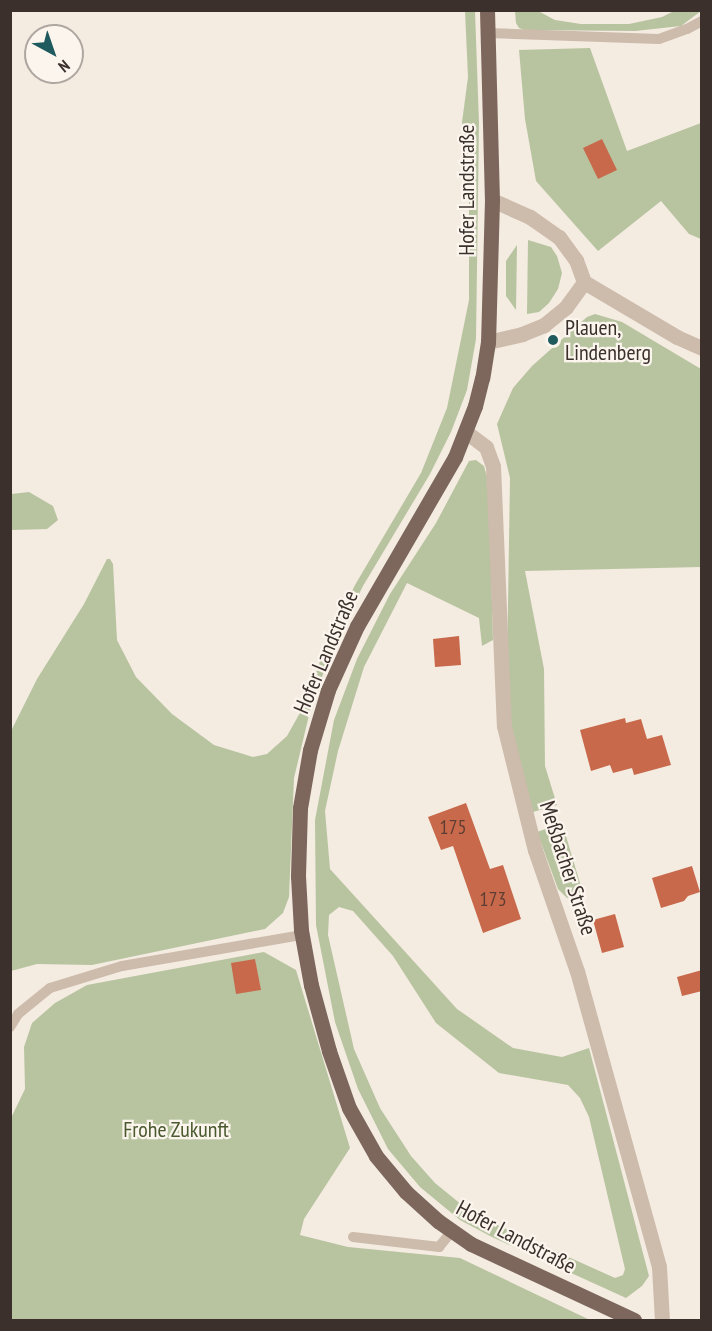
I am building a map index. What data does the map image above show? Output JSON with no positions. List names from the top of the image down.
{
  "streets": {
    "main road": ["Hofer Landstraße"],
    "street": ["Meßbacher Straße"]
  },
  "crossings": [
    ["Hofer Landstraße", "Meßbacher Straße"]
  ],
  "parks": ["Frohe Zukunft"],
  "places": ["Plauen, Lindenberg"],
  "house_numbers": ["175", "173"],
  "north": "bottom right"
}
